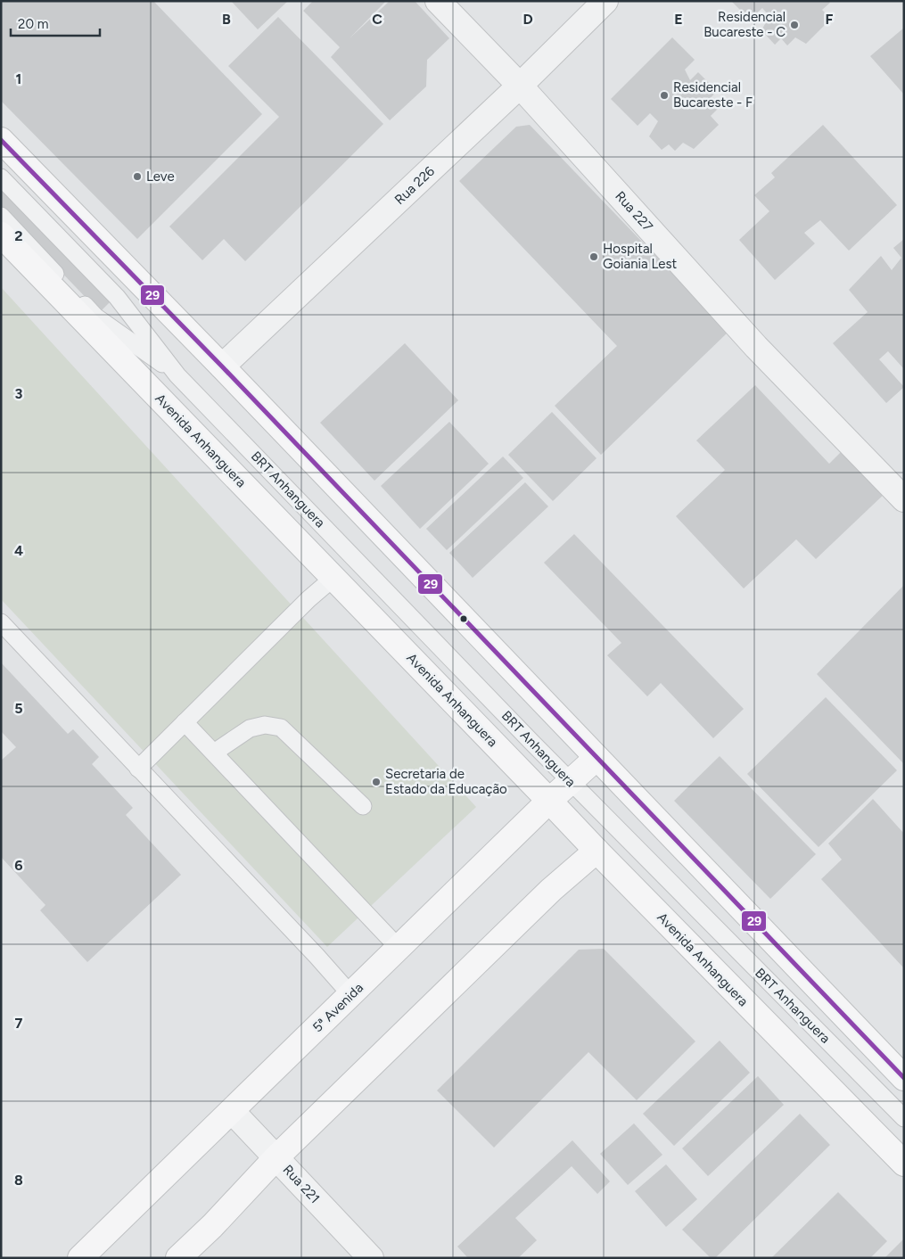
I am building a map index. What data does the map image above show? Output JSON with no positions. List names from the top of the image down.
{
  "streets": {
    "main road": ["Avenida Anhanguera", "5ª Avenida"],
    "street": ["Rua 226", "Rua 227", "Rua 221"],
    "lane": ["BRT Anhanguera"]
  },
  "crossings": [
    ["Rua 226", "Rua 227"],
    ["Avenida Anhanguera", "5ª Avenida"],
    ["BRT Anhanguera", "5ª Avenida"],
    ["5ª Avenida", "Rua 221"]
  ],
  "places": [
    "Residencial Bucareste - C",
    "Residencial Bucareste - F",
    "Leve",
    "Hospital Goiania Lest",
    "Secretaria de Estado da Educação"
  ],
  "lines": ["transit line 29"],
  "scale_bar": "20 m",
  "grid": {
    "columns": [
      "B",
      "C",
      "D",
      "E",
      "F"
    ],
    "rows": [
      "1",
      "2",
      "3",
      "4",
      "5",
      "6",
      "7",
      "8"
    ]
  }
}
